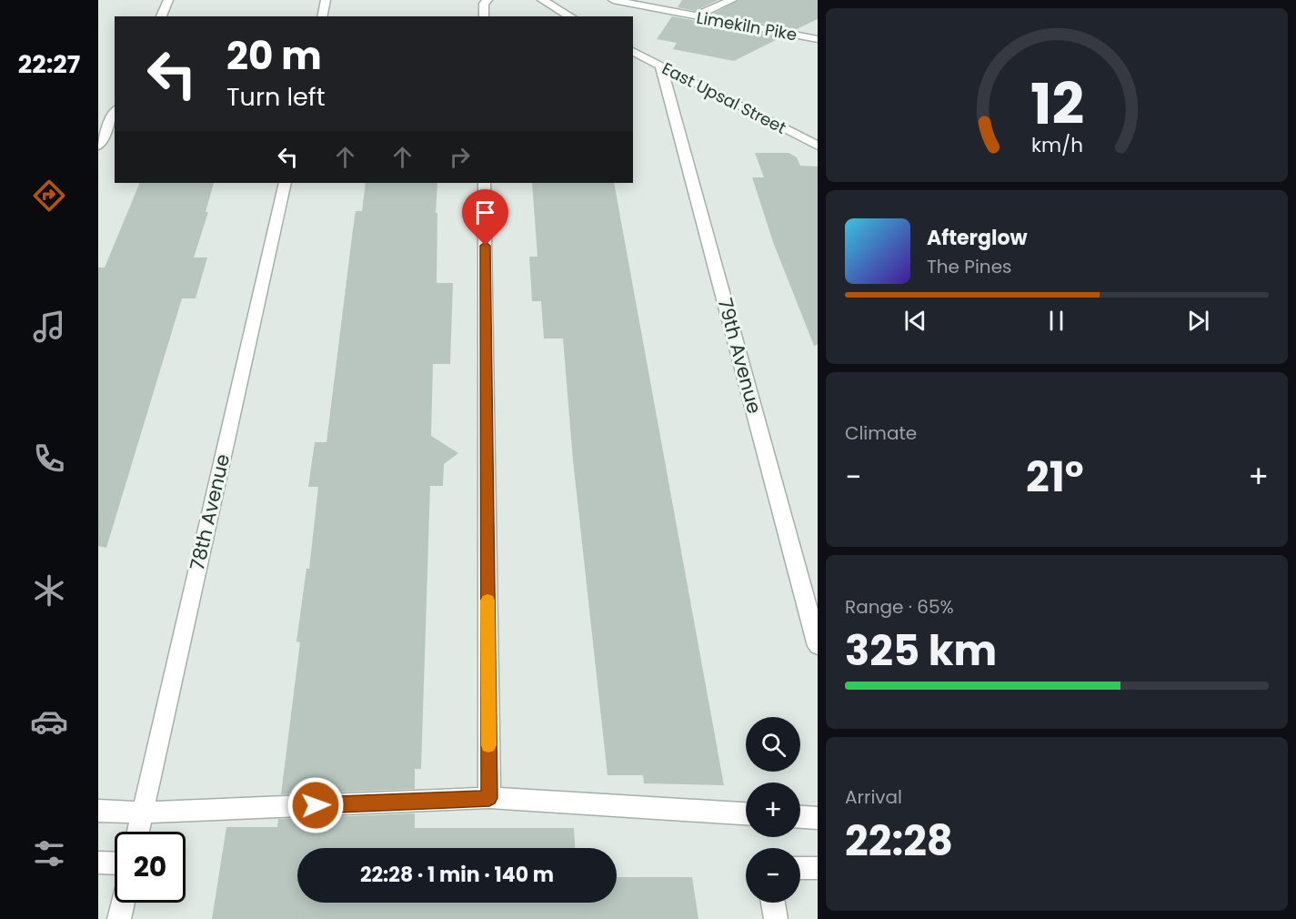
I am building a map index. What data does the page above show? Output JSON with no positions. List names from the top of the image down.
{
  "streets": {
    "street": [
      "Limekiln Pike",
      "East Upsal Street",
      "79th Avenue",
      "78th Avenue"
    ]
  },
  "crossings": [
    ["East Upsal Street", "79th Avenue"]
  ],
  "page": {
    "tabs": "22:27",
    "turn": ["20 m", "Turn left"],
    "song": ["Afterglow", "The Pines"],
    "tile": [
      "Climate",
      ["Range · 65%", "325 km"],
      ["Arrival", "22:28"]
    ],
    "heat": ["−", "21°", "+"],
    "map_buttons": ["+", "−"],
    "limit": "20",
    "trip": "22:28 · 1 min · 140 m",
    "gauge": ["12", "km/h"]
  }
}
